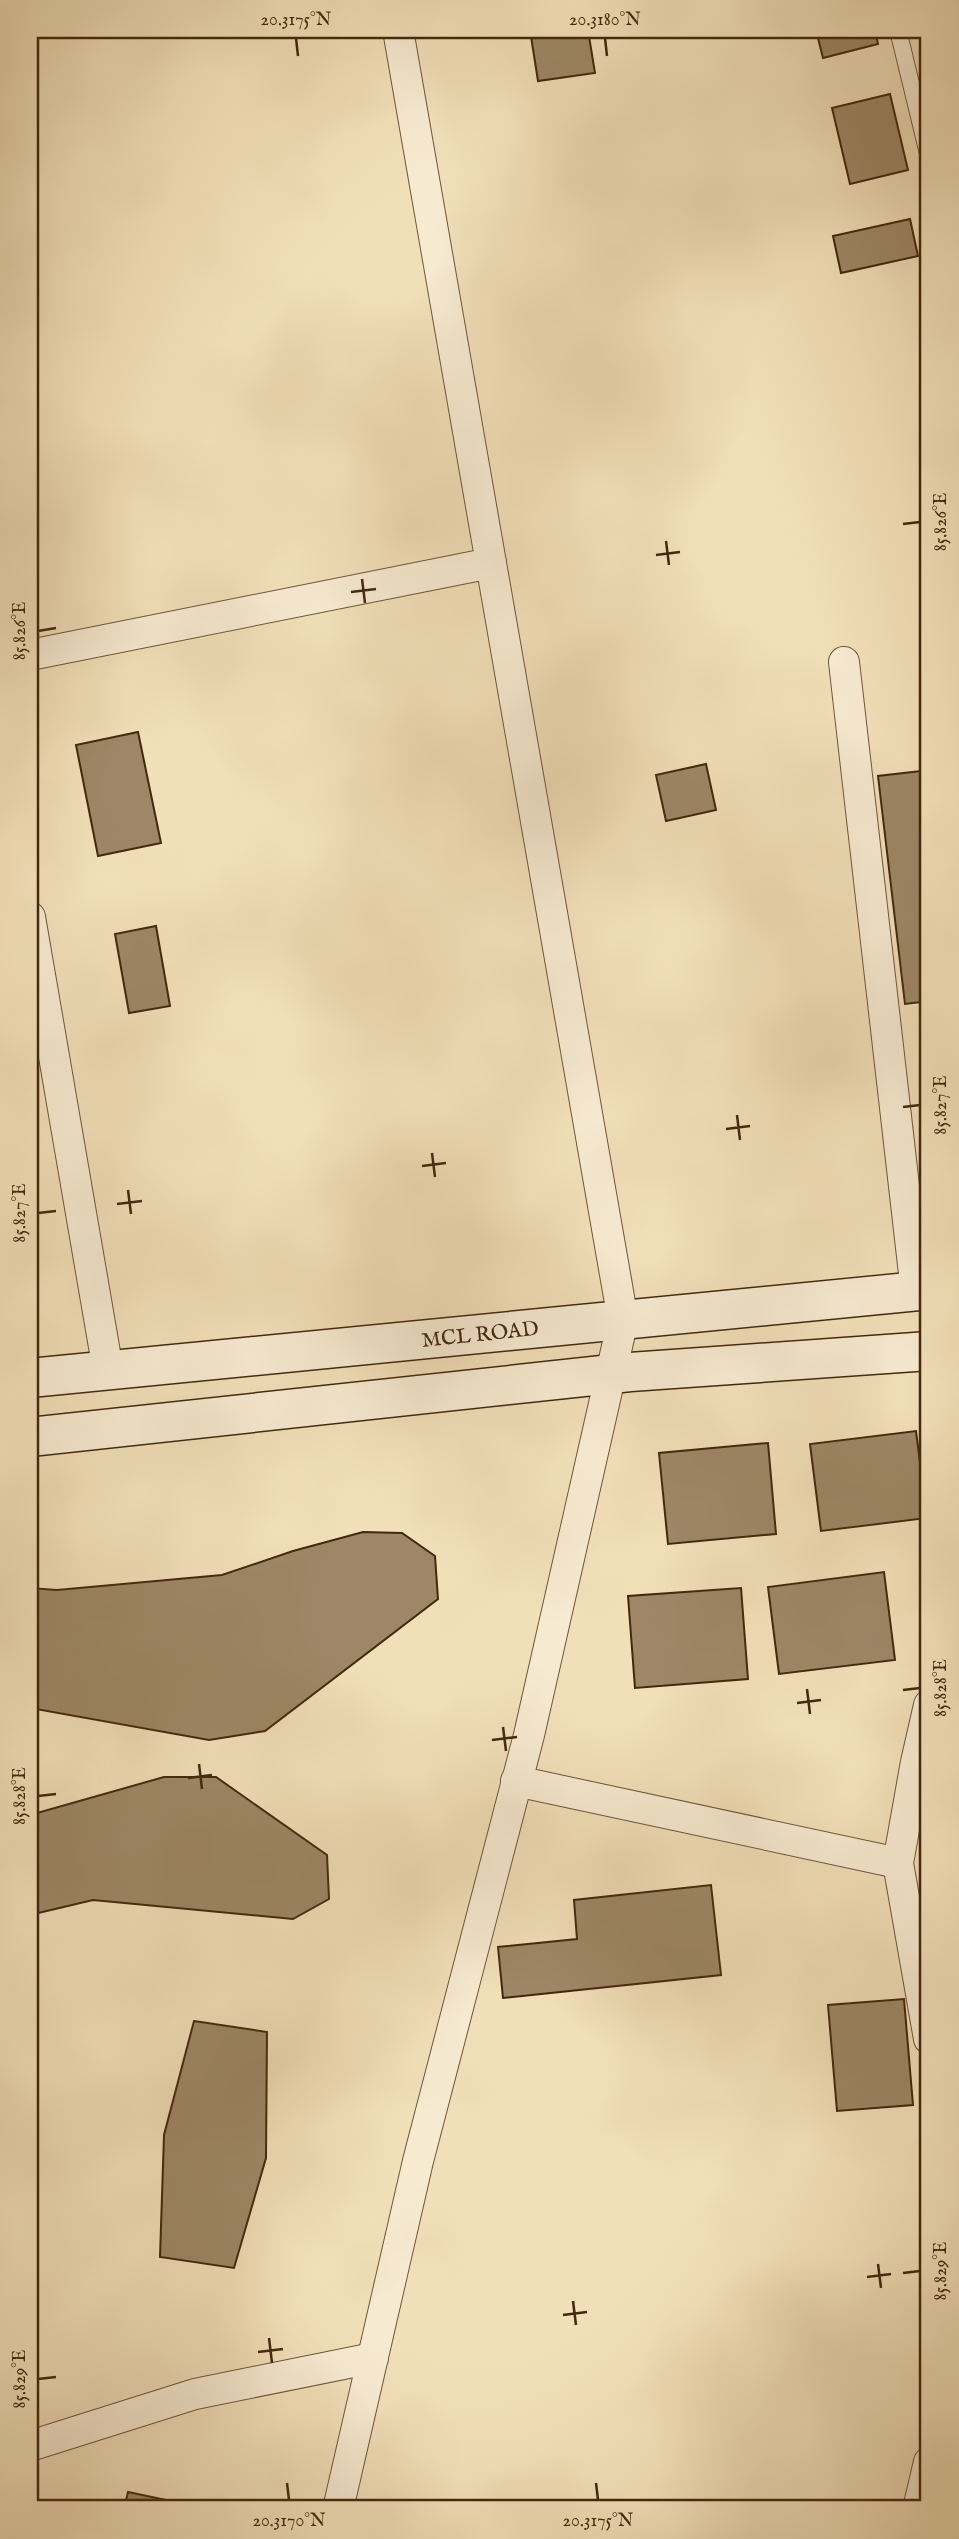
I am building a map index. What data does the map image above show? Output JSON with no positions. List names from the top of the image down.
{
  "streets": {
    "street": ["MCL ROAD"]
  },
  "coordinates": [
    "20.3175°N",
    "20.3180°N",
    "85.826°E",
    "85.827°E",
    "85.828°E",
    "85.829°E",
    "20.3170°N"
  ]
}
